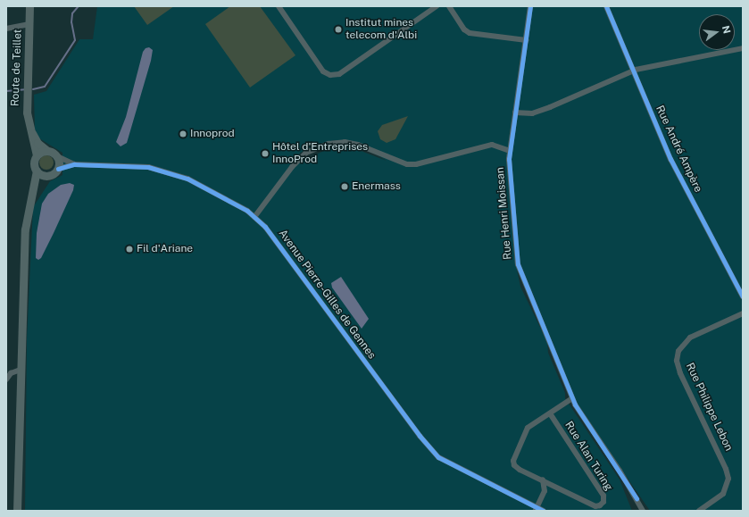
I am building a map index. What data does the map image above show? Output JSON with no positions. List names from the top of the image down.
{
  "streets": {
    "main road": ["Route de Teillet"],
    "street": [
      "Rue André Ampère",
      "Rue Henri Moissan",
      "Avenue Pierre-Gilles de Gennes",
      "Rue Philippe Lebon",
      "Rue Alan Turing"
    ]
  },
  "crossings": [
    ["Route de Teillet", "Avenue Pierre-Gilles de Gennes"],
    ["Rue Henri Moissan", "Rue Alan Turing"]
  ],
  "places": [
    "Institut mines telecom d'Albi",
    "Innoprod",
    "Hôtel d'Entreprises InnoProd",
    "Enermass",
    "Fil d'Ariane"
  ],
  "north": "right"
}
